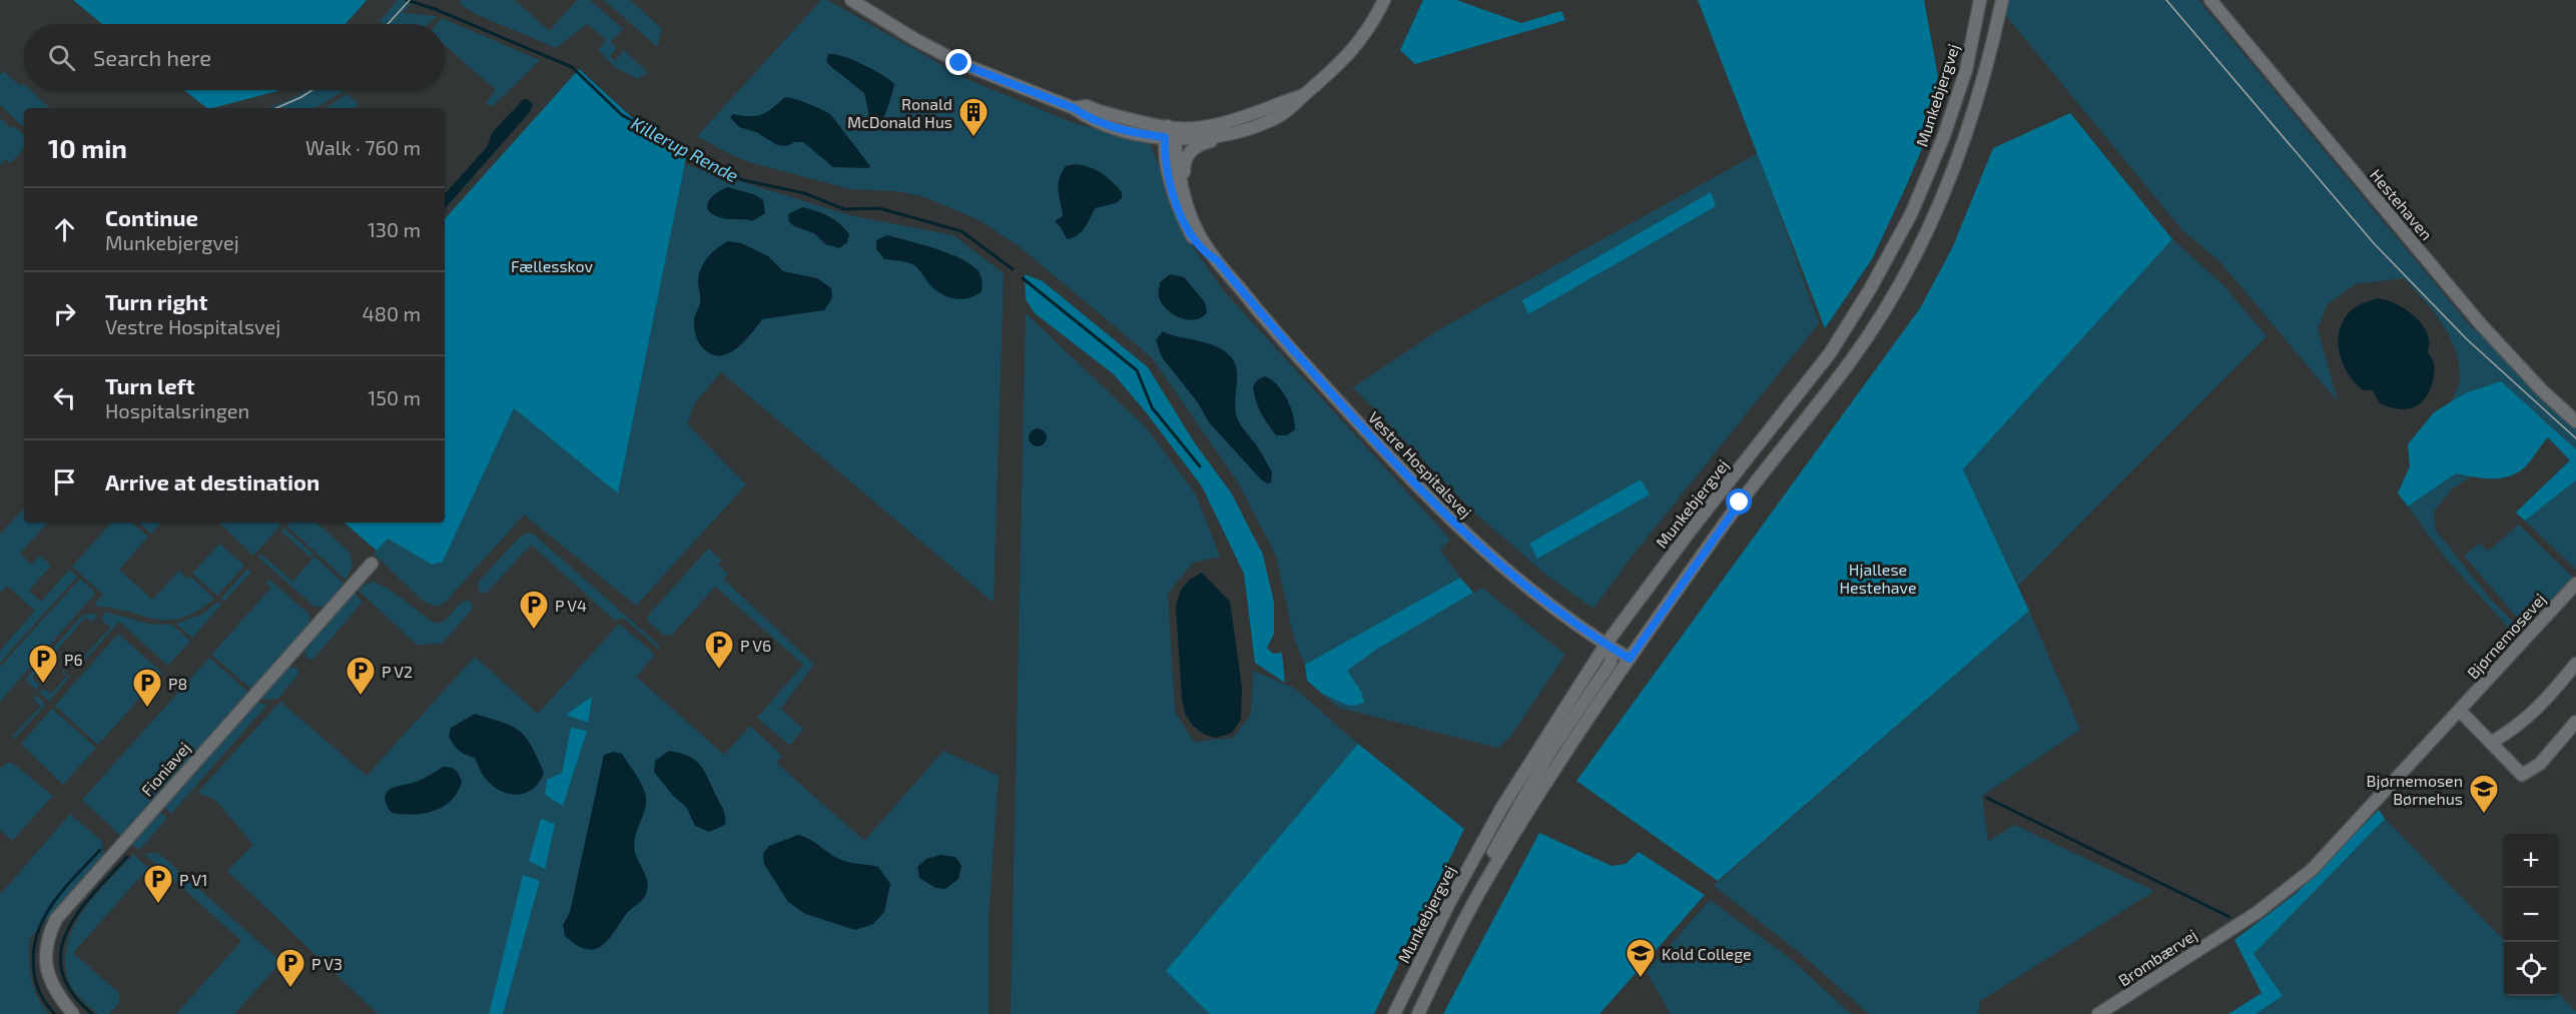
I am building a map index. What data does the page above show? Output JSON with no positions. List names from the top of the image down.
{
  "streets": {
    "street": [
      "Munkebjergvej",
      "Hestehaven",
      "Vestre Hospitalsvej",
      "Bjørnemosevej",
      "Fioniavej",
      "Brombærvej"
    ]
  },
  "crossings": [
    ["Munkebjergvej", "Vestre Hospitalsvej"],
    ["Bjørnemosevej", "Brombærvej"]
  ],
  "water": ["Killerup Rende"],
  "parks": ["Fællesskov", "Hjallese Hestehave"],
  "places": {
    "building": ["Ronald McDonald Hus"],
    "parking": [
      "P V4",
      "P V6",
      "P6",
      "P V2",
      "P8",
      "P V1",
      "P V3"
    ],
    "school or university": ["Bjørnemosen Børnehus", "Kold College"]
  },
  "page": {
    "search": "Search here",
    "heading": ["10 min", "Walk · 760 m"],
    "list": [
      ["Continue", "Munkebjergvej", "130 m"],
      ["Turn right", "Vestre Hospitalsvej", "480 m"],
      ["Turn left", "Hospitalsringen", "150 m"],
      "Arrive at destination"
    ],
    "map_buttons": ["+", "−"]
  }
}
